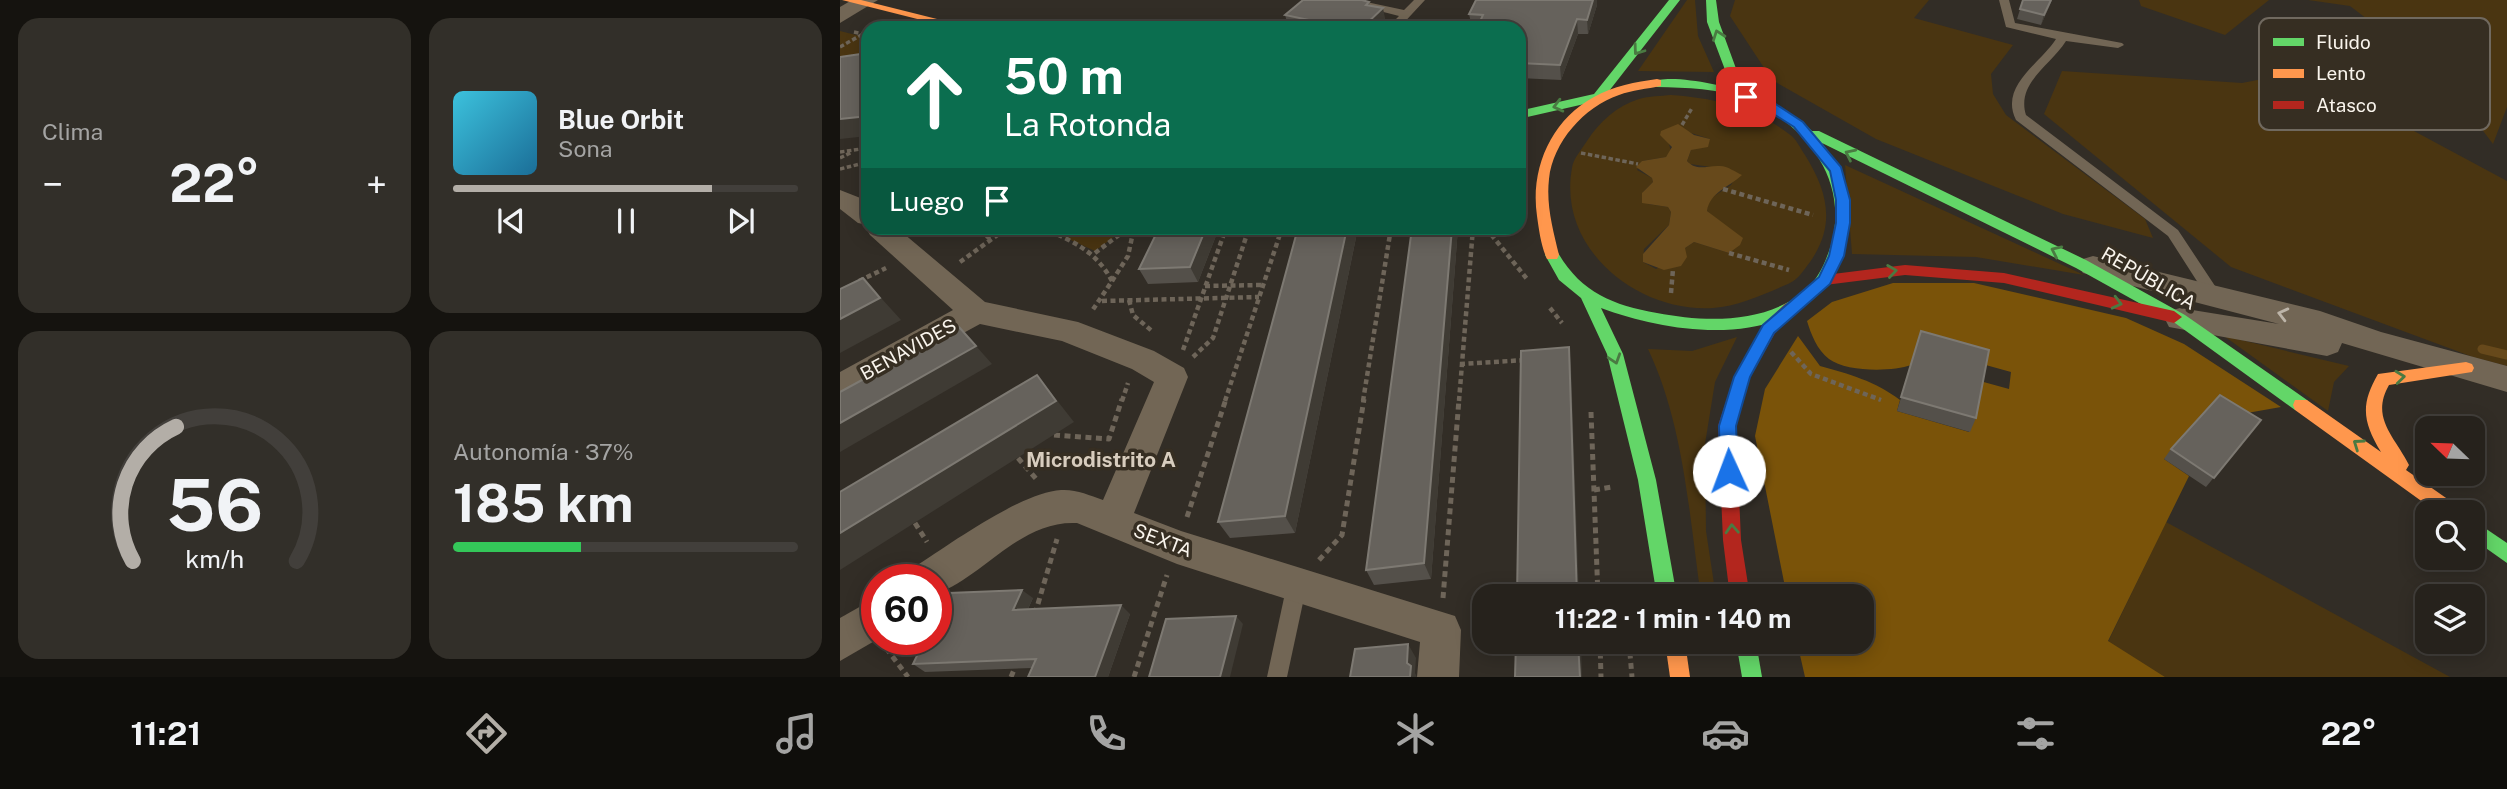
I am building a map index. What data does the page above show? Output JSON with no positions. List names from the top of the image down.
{
  "streets": {
    "main road": ["REPÚBLICA"],
    "street": ["BENAVIDES", "SEXTA"]
  },
  "districts": ["Microdistrito A"],
  "legend": ["Fluido", "Lento", "Atasco"],
  "north": "top left",
  "page": {
    "tile": [
      "Clima",
      ["Autonomía · 37%", "185 km"]
    ],
    "turn": ["50 m", "La Rotonda"],
    "song": ["Blue Orbit", "Sona"],
    "heat": ["−", "22°", "+"],
    "then": "Luego",
    "limit": "60",
    "trip": "11:22 · 1 min · 140 m",
    "tabs": ["11:21", "22°"],
    "gauge": ["56", "km/h"]
  }
}
